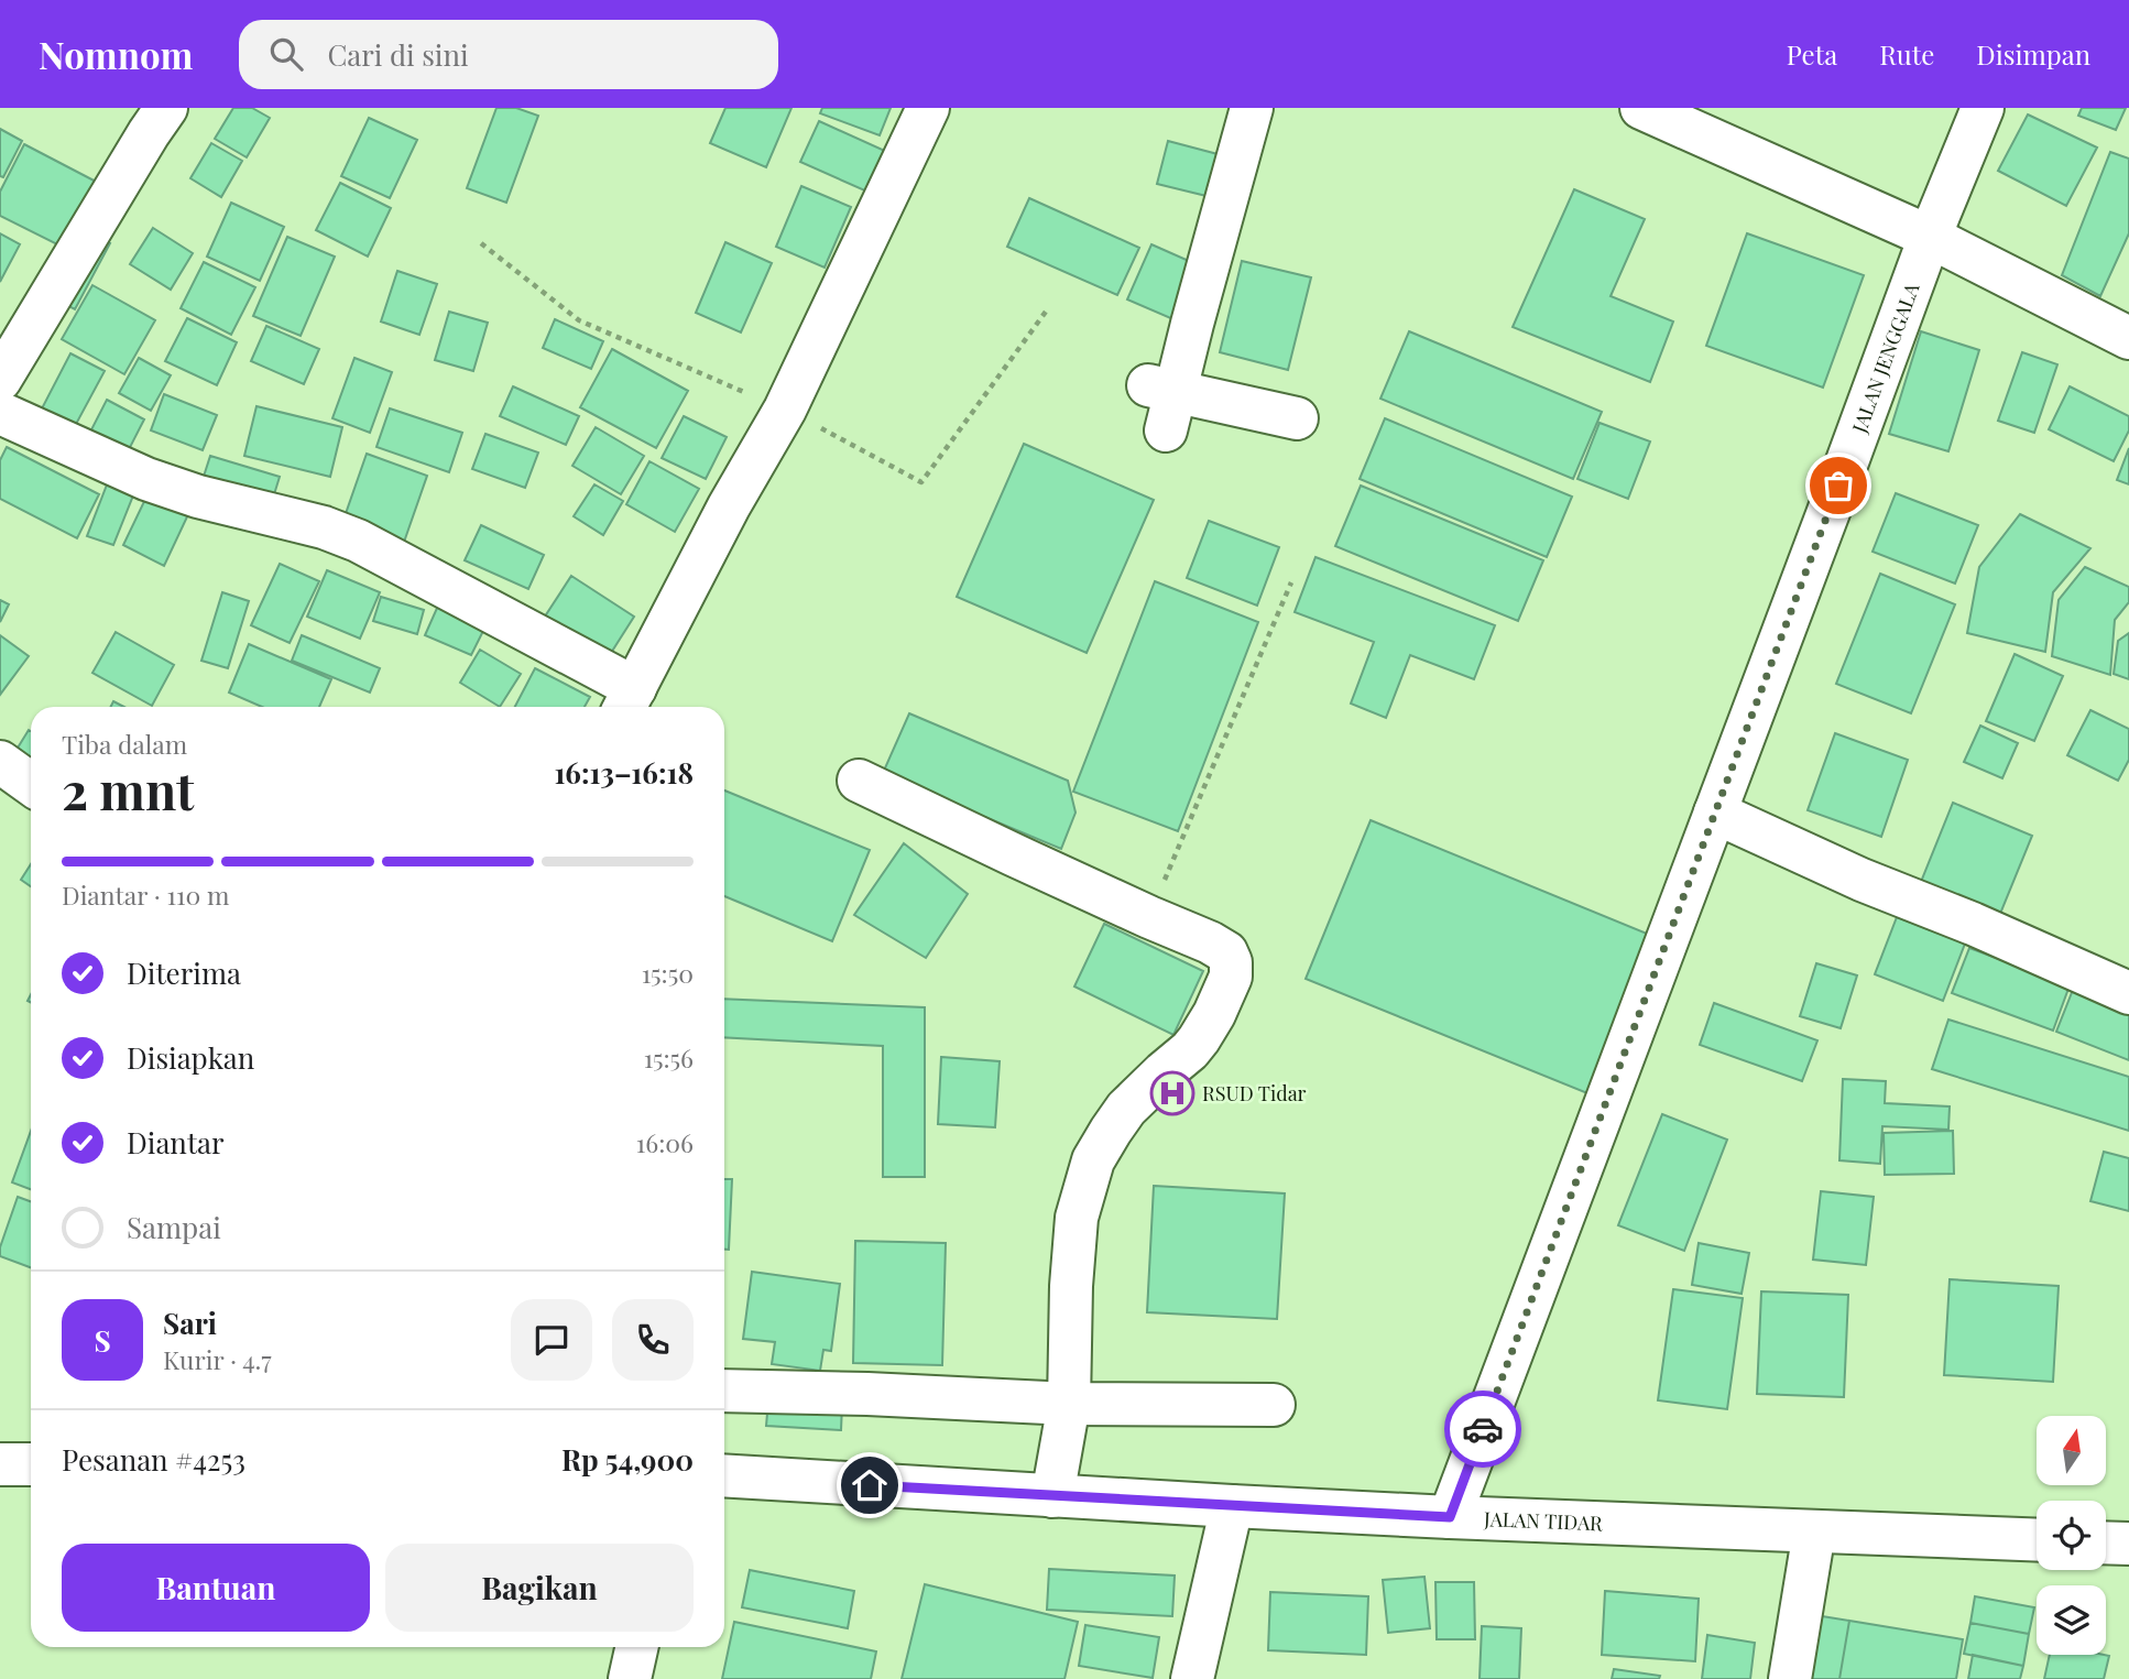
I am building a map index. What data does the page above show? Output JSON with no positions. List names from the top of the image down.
{
  "streets": {
    "street": ["JALAN JENGGALA", "JALAN TIDAR"]
  },
  "crossings": [
    ["JALAN JENGGALA", "JALAN TIDAR"]
  ],
  "places": {
    "hospital": ["RSUD Tidar"]
  },
  "north": "top",
  "page": {
    "header": "Nomnom",
    "search": "Cari di sini",
    "nav": ["Peta", "Rute", "Disimpan"],
    "heading": ["2 mnt", "Tiba dalam", "16:13–16:18"],
    "panel": [
      "Sari",
      "Kurir · 4.7",
      "Pesanan #4253",
      "Rp 54,900"
    ],
    "bar": "Diantar · 110 m",
    "list": [
      ["Diterima", "15:50"],
      ["Disiapkan", "15:56"],
      ["Diantar", "16:06"],
      "Sampai"
    ],
    "round": "S",
    "buttons": ["Bantuan", "Bagikan"]
  }
}
